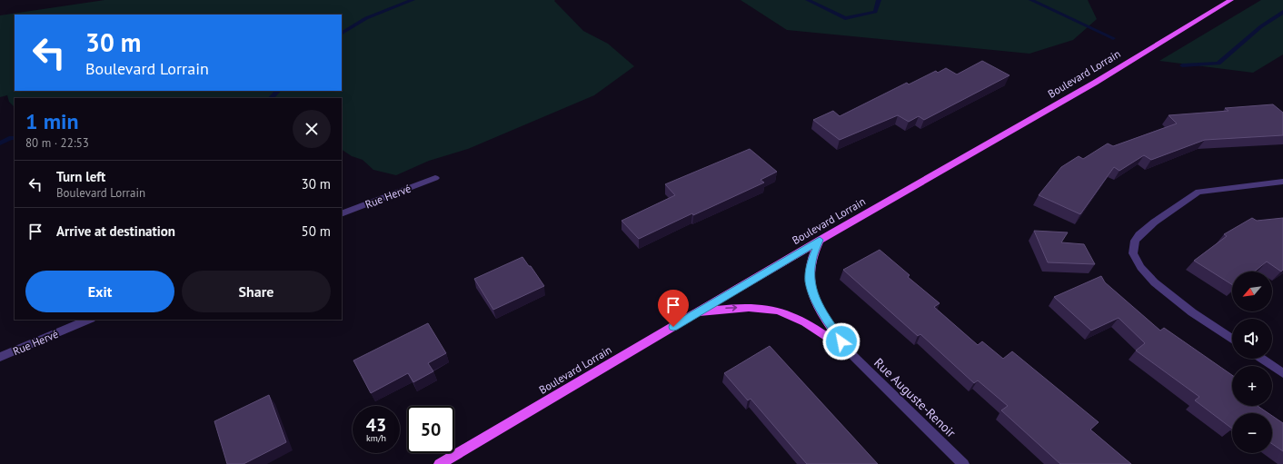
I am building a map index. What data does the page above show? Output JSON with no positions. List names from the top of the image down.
{
  "streets": {
    "main road": ["Boulevard Lorrain"],
    "street": ["Rue Hervé", "Rue Auguste-Renoir"]
  },
  "north": "bottom left",
  "page": {
    "turn": ["30 m", "Boulevard Lorrain"],
    "heading": ["1 min", "80 m · 22:53"],
    "list": [
      {
        "name": "Turn left",
        "note": "Boulevard Lorrain",
        "value": "30 m"
      },
      {
        "name": "Arrive at destination",
        "value": "50 m"
      }
    ],
    "buttons": ["Exit", "Share"],
    "map_buttons": ["+", "−"],
    "speed": "43 km/h",
    "limit": "50"
  }
}
